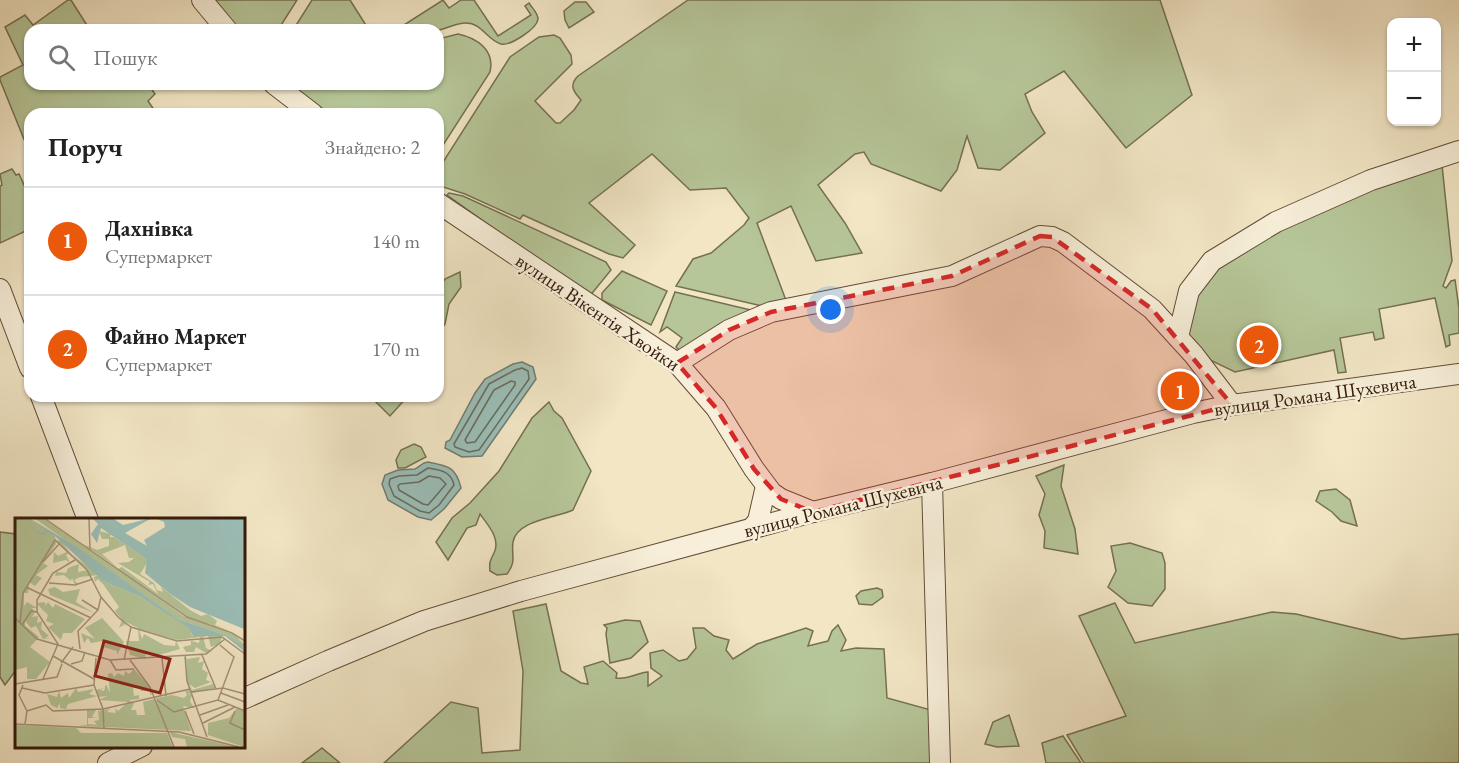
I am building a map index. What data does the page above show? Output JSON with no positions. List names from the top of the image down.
{
  "streets": {
    "street": ["вулиця Вікентія Хвойки", "вулиця Романа Шухевича"]
  },
  "crossings": [
    ["вулиця Вікентія Хвойки", "вулиця Романа Шухевича"]
  ],
  "page": {
    "map_buttons": ["+", "−"],
    "search": "Пошук",
    "heading": ["Поруч", "Знайдено: 2"],
    "list": [
      {
        "mark": "1",
        "name": "Дахнівка",
        "note": "Супермаркет",
        "value": "140 m"
      },
      {
        "mark": "2",
        "name": "Файно Маркет",
        "note": "Супермаркет",
        "value": "170 m"
      }
    ],
    "pins": ["2", "1"]
  }
}
